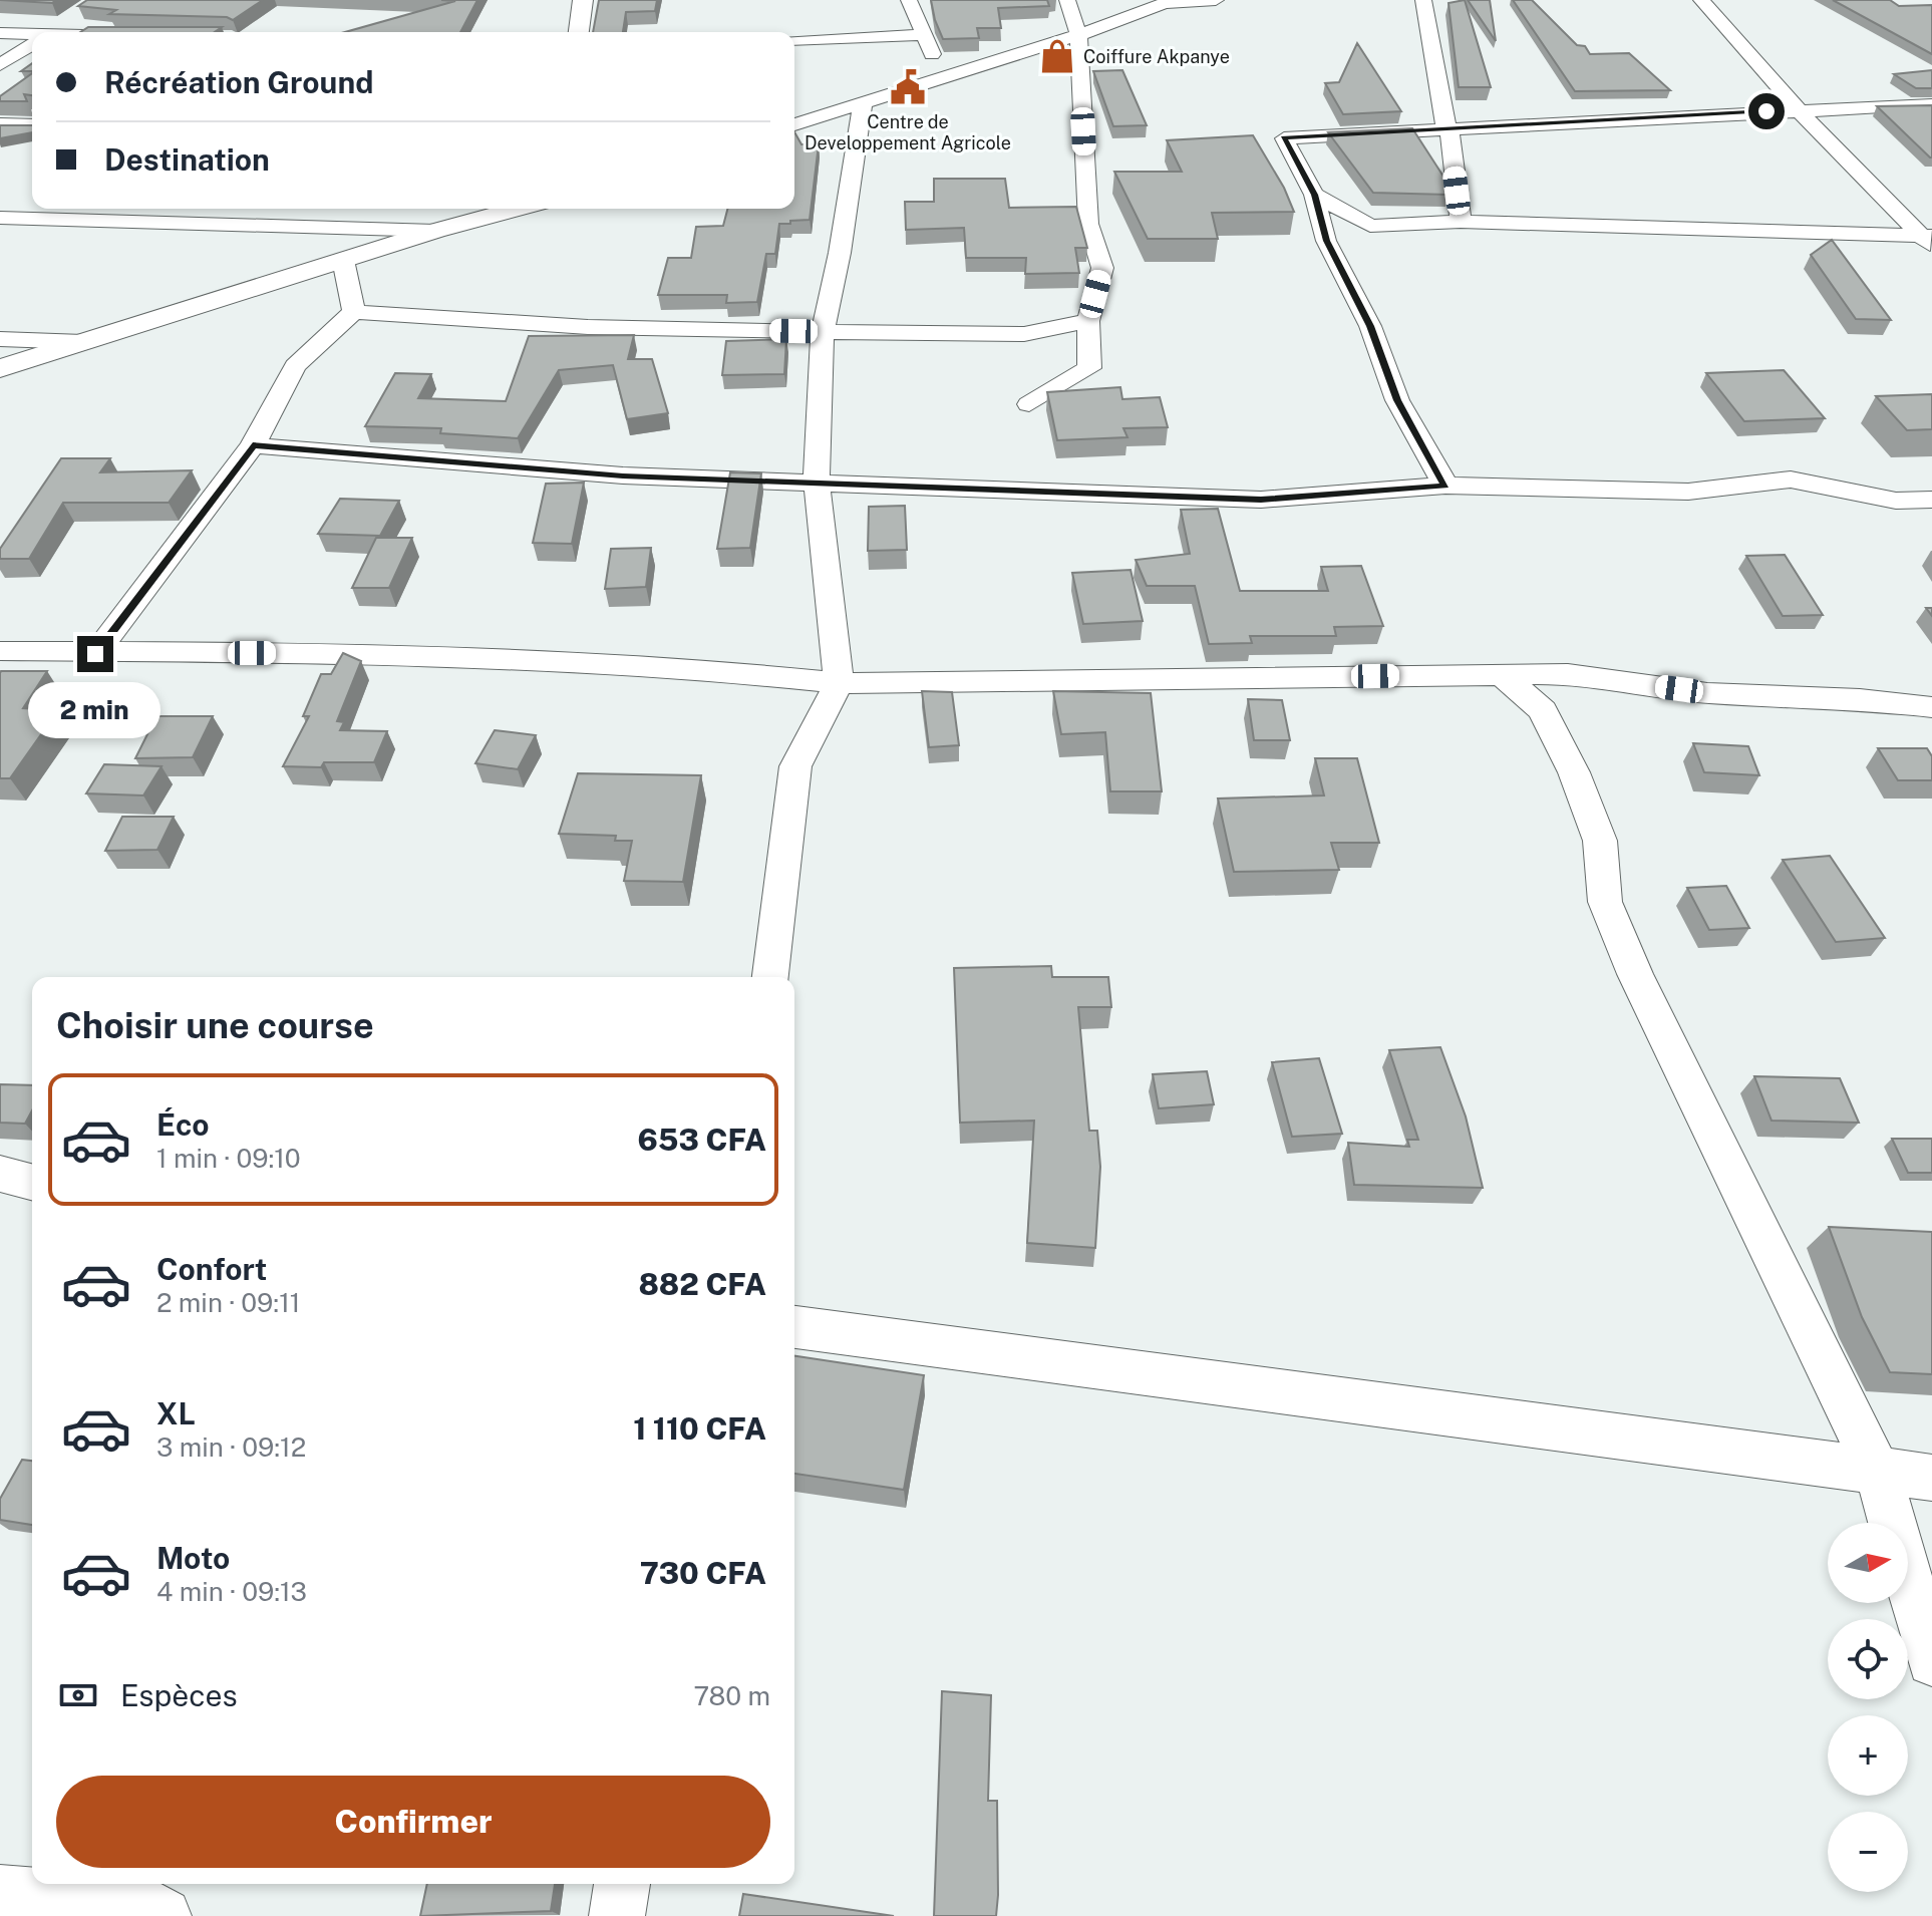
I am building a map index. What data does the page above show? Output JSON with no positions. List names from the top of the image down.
{
  "places": {
    "shop": ["Coiffure Akpanye"],
    "public building": ["Centre de Developpement Agricole"]
  },
  "north": "right",
  "page": {
    "banner": ["Récréation Ground", "Destination"],
    "bubble": "2 min",
    "heading": "Choisir une course",
    "list": [
      {
        "name": "Éco",
        "note": "1 min · 09:10",
        "value": "653 CFA"
      },
      {
        "name": "Confort",
        "note": "2 min · 09:11",
        "value": "882 CFA"
      },
      {
        "name": "XL",
        "note": "3 min · 09:12",
        "value": "1 110 CFA"
      },
      {
        "name": "Moto",
        "note": "4 min · 09:13",
        "value": "730 CFA"
      }
    ],
    "map_buttons": ["+", "−"],
    "pay": ["Espèces", "780 m"],
    "buttons": "Confirmer"
  }
}
